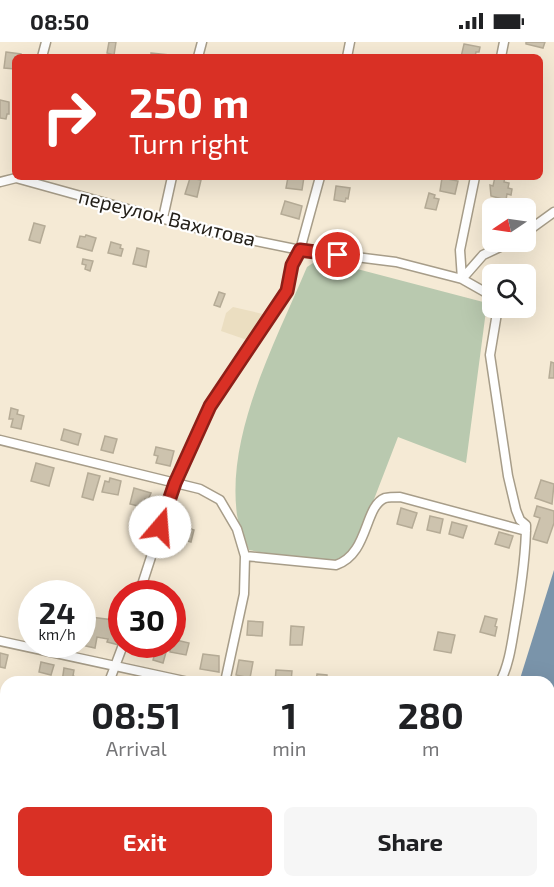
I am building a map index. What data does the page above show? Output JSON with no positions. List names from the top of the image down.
{
  "streets": {
    "street": ["переулок Вахитова"]
  },
  "north": "left",
  "page": {
    "status": "08:50",
    "turn": ["250 m", "Turn right"],
    "speed": "24 km/h",
    "limit": "30",
    "eta": [
      "08:51",
      "Arrival",
      "1",
      "min",
      "280",
      "m"
    ],
    "buttons": ["Exit", "Share"]
  }
}
